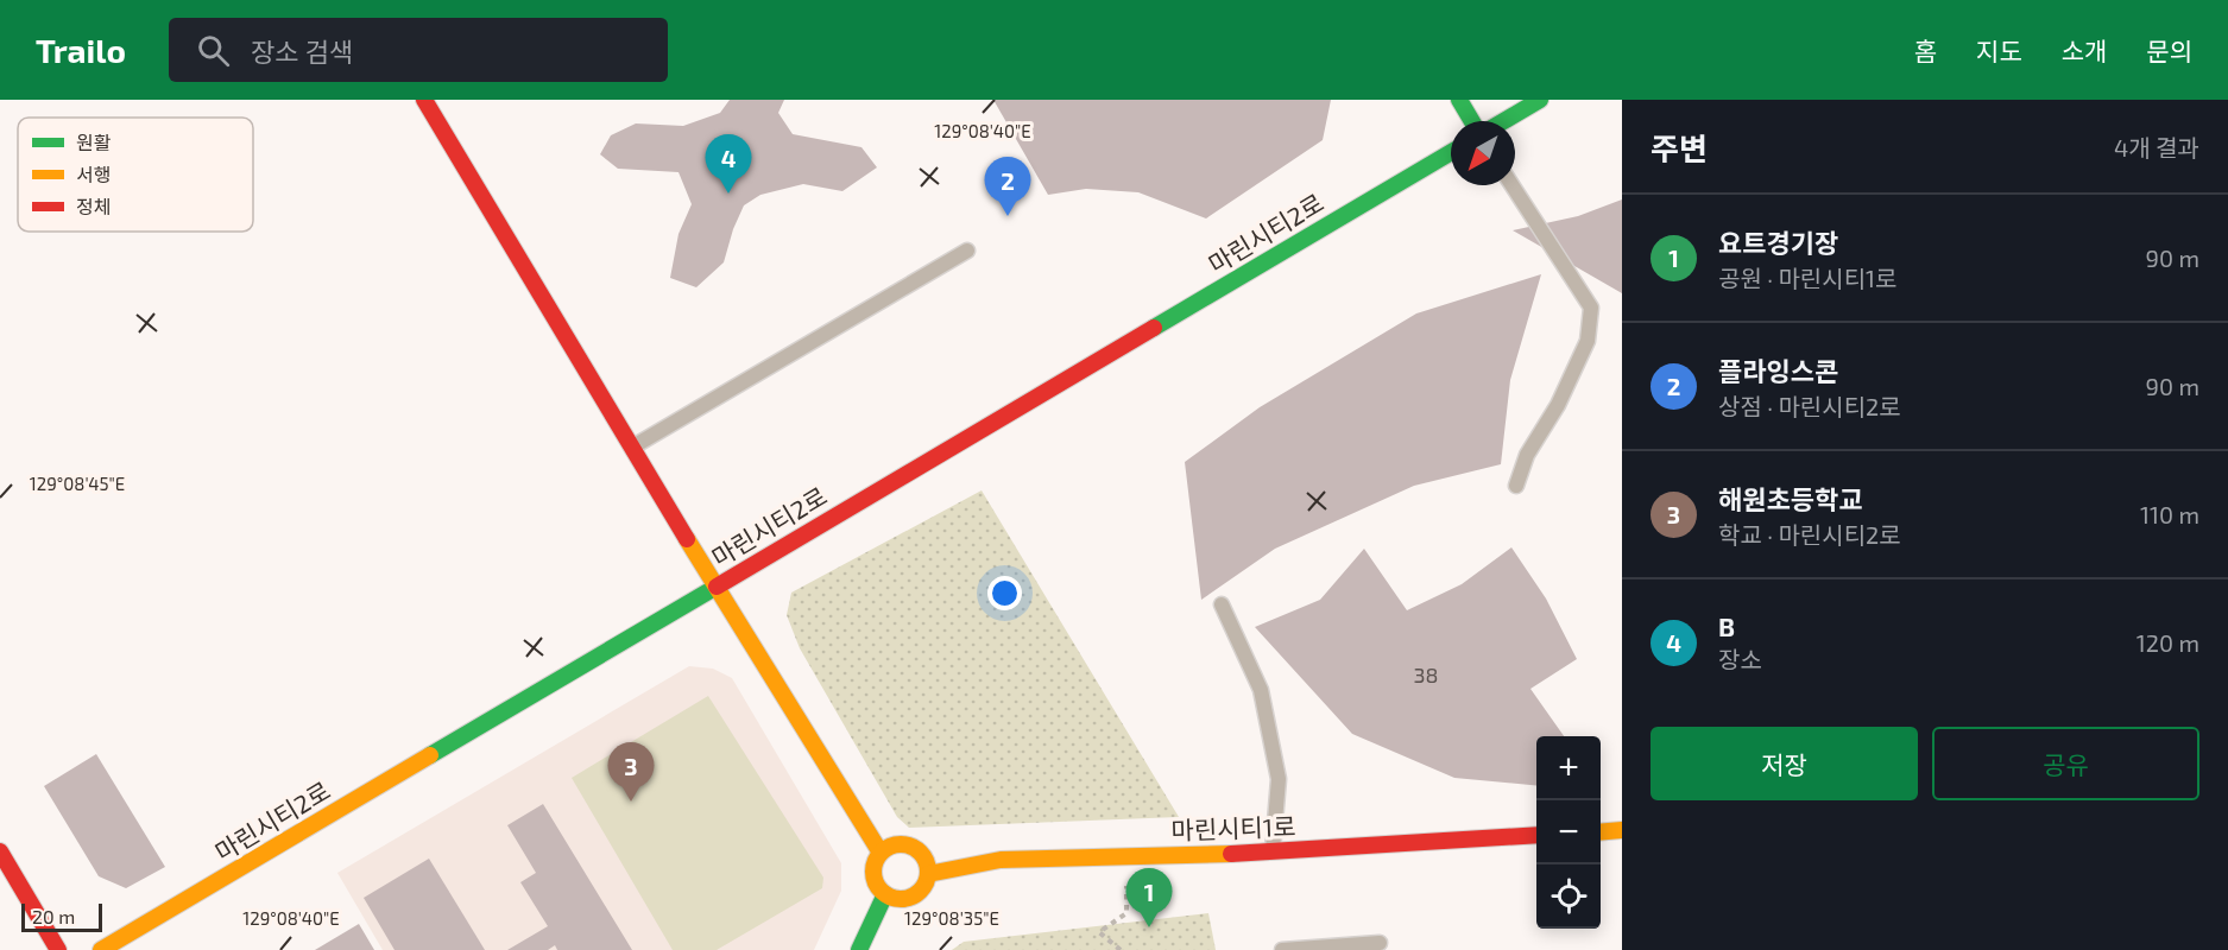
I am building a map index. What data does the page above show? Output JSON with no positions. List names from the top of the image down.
{
  "streets": {
    "main road": ["마린시티2로", "마린시티1로"]
  },
  "house_numbers": ["38"],
  "legend": ["원활", "서행", "정체"],
  "scale_bar": "20 m",
  "north": "bottom left",
  "page": {
    "header": "Trailo",
    "search": "장소 검색",
    "nav": [
      "홈",
      "지도",
      "소개",
      "문의"
    ],
    "heading": ["주변", "4개 결과"],
    "pins": [
      "4",
      "2",
      "3",
      "1"
    ],
    "list": [
      {
        "mark": "1",
        "name": "요트경기장",
        "note": "공원 · 마린시티1로",
        "value": "90 m"
      },
      {
        "mark": "2",
        "name": "플라잉스콘",
        "note": "상점 · 마린시티2로",
        "value": "90 m"
      },
      {
        "mark": "3",
        "name": "해원초등학교",
        "note": "학교 · 마린시티2로",
        "value": "110 m"
      },
      {
        "mark": "4",
        "name": "B",
        "note": "장소",
        "value": "120 m"
      }
    ],
    "buttons": ["저장", "공유"],
    "map_buttons": ["+", "−"],
    "scale": "20 m"
  },
  "coordinates": ["129°08'40\"E", "129°08'45\"E", "129°08'35\"E"]
}
